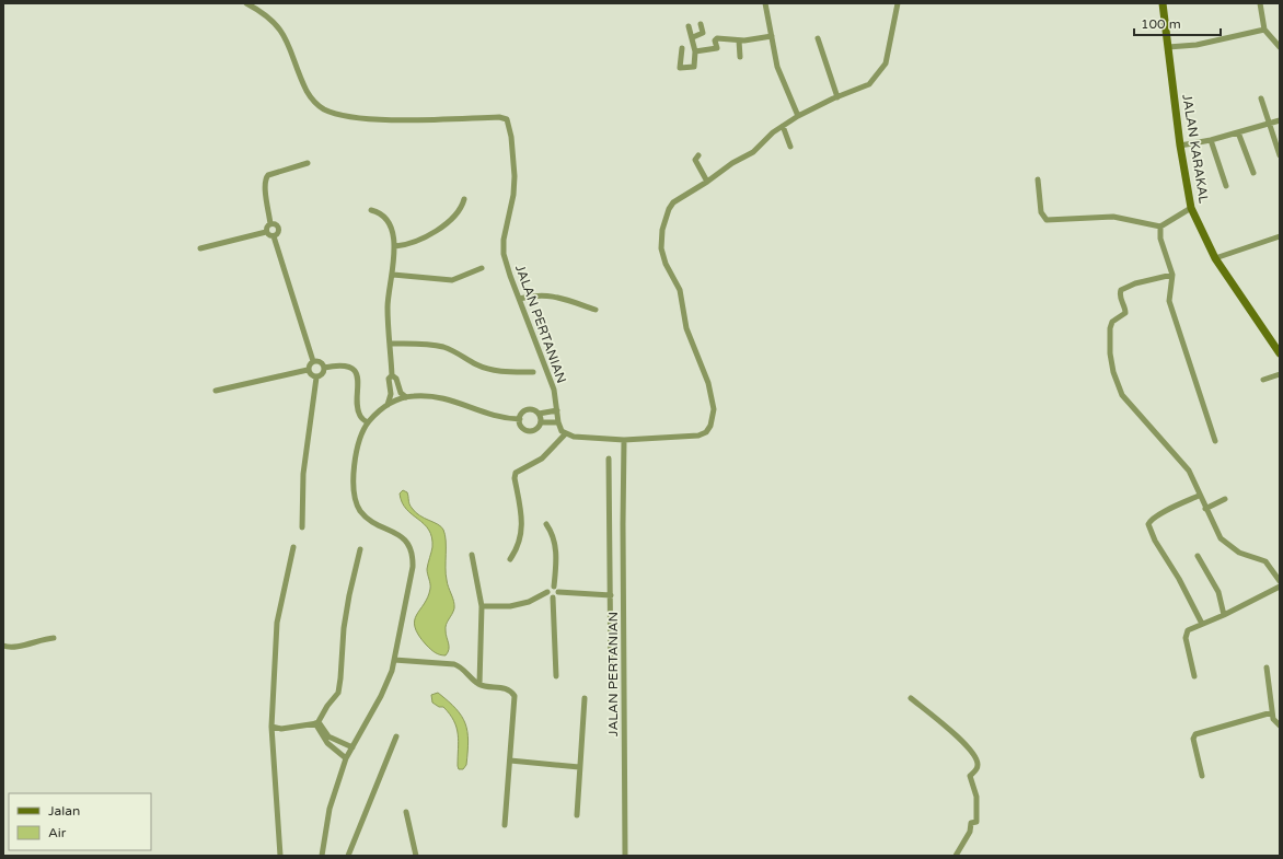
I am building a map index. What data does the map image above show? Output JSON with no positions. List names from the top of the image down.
{
  "streets": {
    "main road": ["JALAN KARAKAL"],
    "street": ["JALAN PERTANIAN"]
  },
  "legend": ["Jalan", "Air"],
  "scale_bar": "100 m"
}
